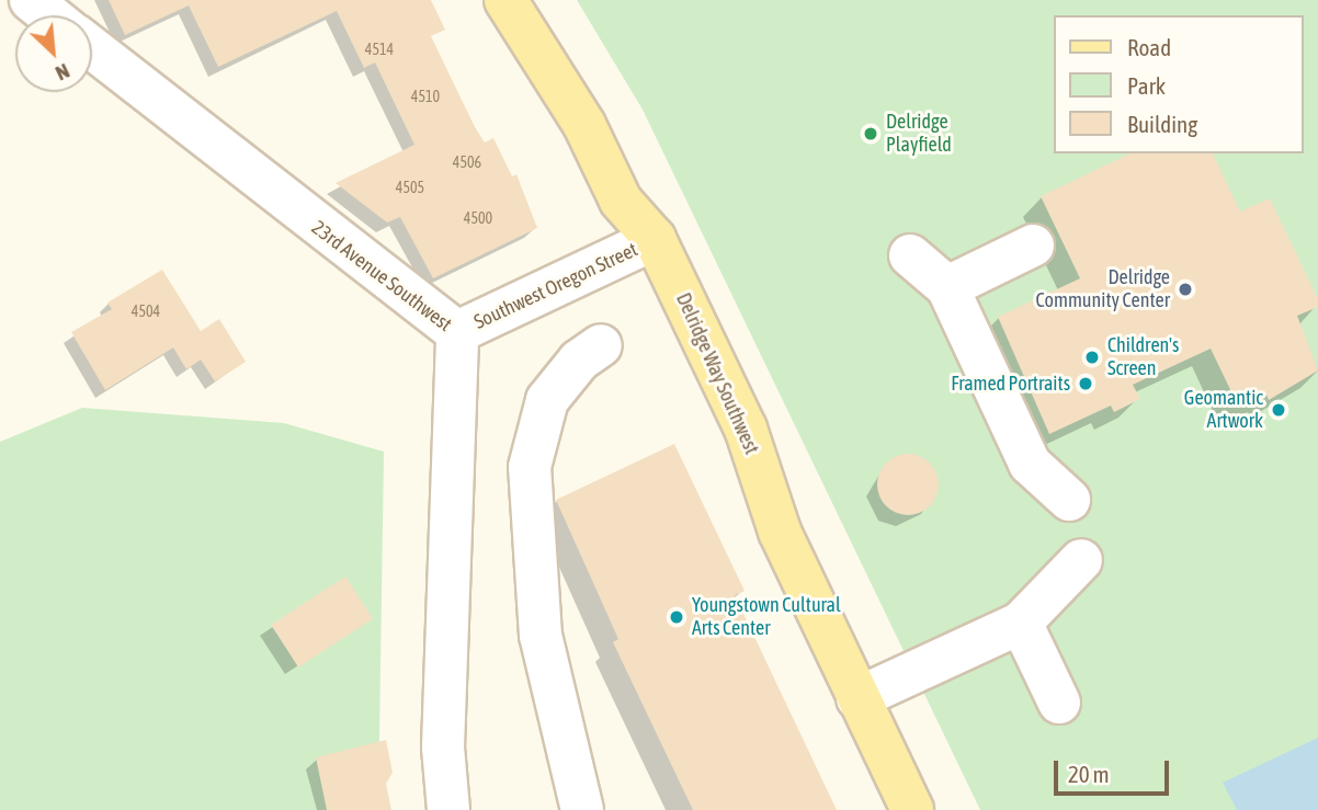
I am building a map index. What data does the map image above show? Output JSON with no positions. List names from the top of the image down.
{
  "streets": {
    "main road": ["Delridge Way Southwest"],
    "street": ["23rd Avenue Southwest", "Southwest Oregon Street"]
  },
  "crossings": [
    ["23rd Avenue Southwest", "Southwest Oregon Street"],
    ["Southwest Oregon Street", "Delridge Way Southwest"]
  ],
  "places": [
    "Delridge Playfield",
    "Delridge Community Center",
    "Children's Screen",
    "Framed Portraits",
    "Geomantic Artwork",
    "Youngstown Cultural Arts Center"
  ],
  "house_numbers": [
    "4514",
    "4510",
    "4506",
    "4505",
    "4500",
    "4504"
  ],
  "legend": ["Road", "Park", "Building"],
  "scale_bar": "20 m",
  "north": "bottom right"
}
